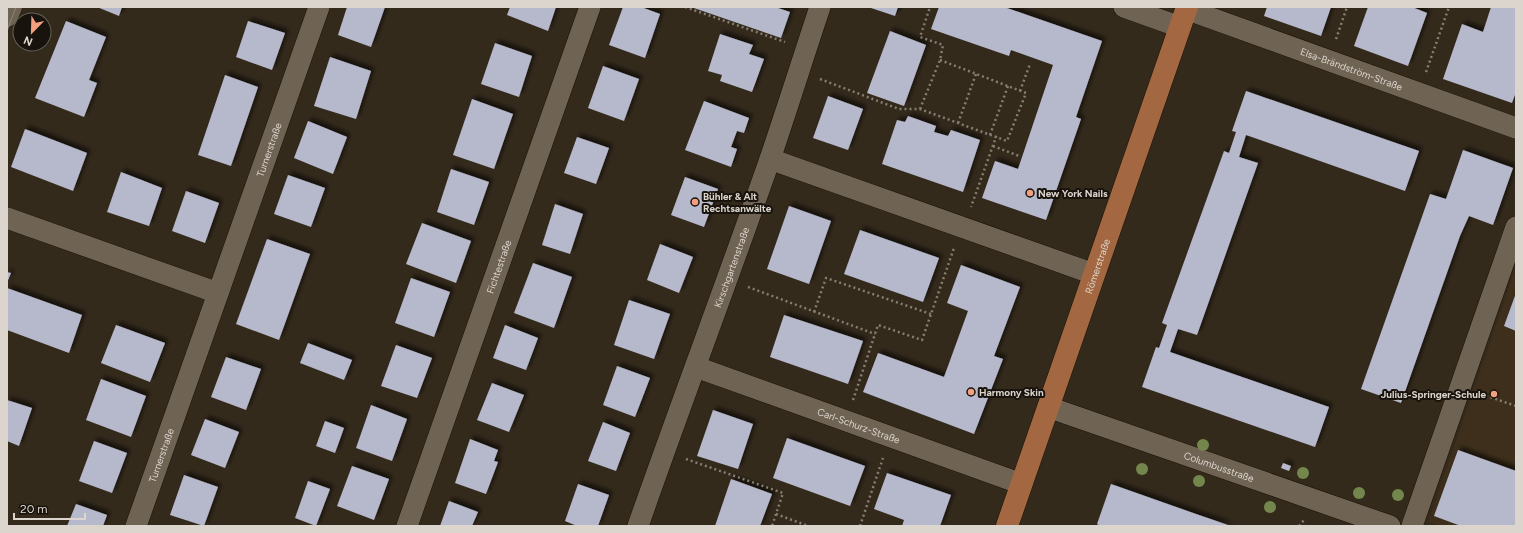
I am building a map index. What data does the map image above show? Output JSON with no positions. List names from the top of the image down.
{
  "streets": {
    "main road": ["Römerstraße"],
    "street": [
      "Elsa-Brändström-Straße",
      "Turnerstraße",
      "Fichtestraße",
      "Kirschgartenstraße",
      "Carl-Schurz-Straße",
      "Columbusstraße"
    ]
  },
  "crossings": [
    ["Elsa-Brändström-Straße", "Römerstraße"],
    ["Römerstraße", "Carl-Schurz-Straße"],
    ["Römerstraße", "Columbusstraße"],
    ["Kirschgartenstraße", "Carl-Schurz-Straße"]
  ],
  "places": [
    "New York Nails",
    "Bühler & Alt Rechtsanwälte",
    "Harmony Skin",
    "Julius-Springer-Schule"
  ],
  "scale_bar": "20 m",
  "north": "bottom left"
}
